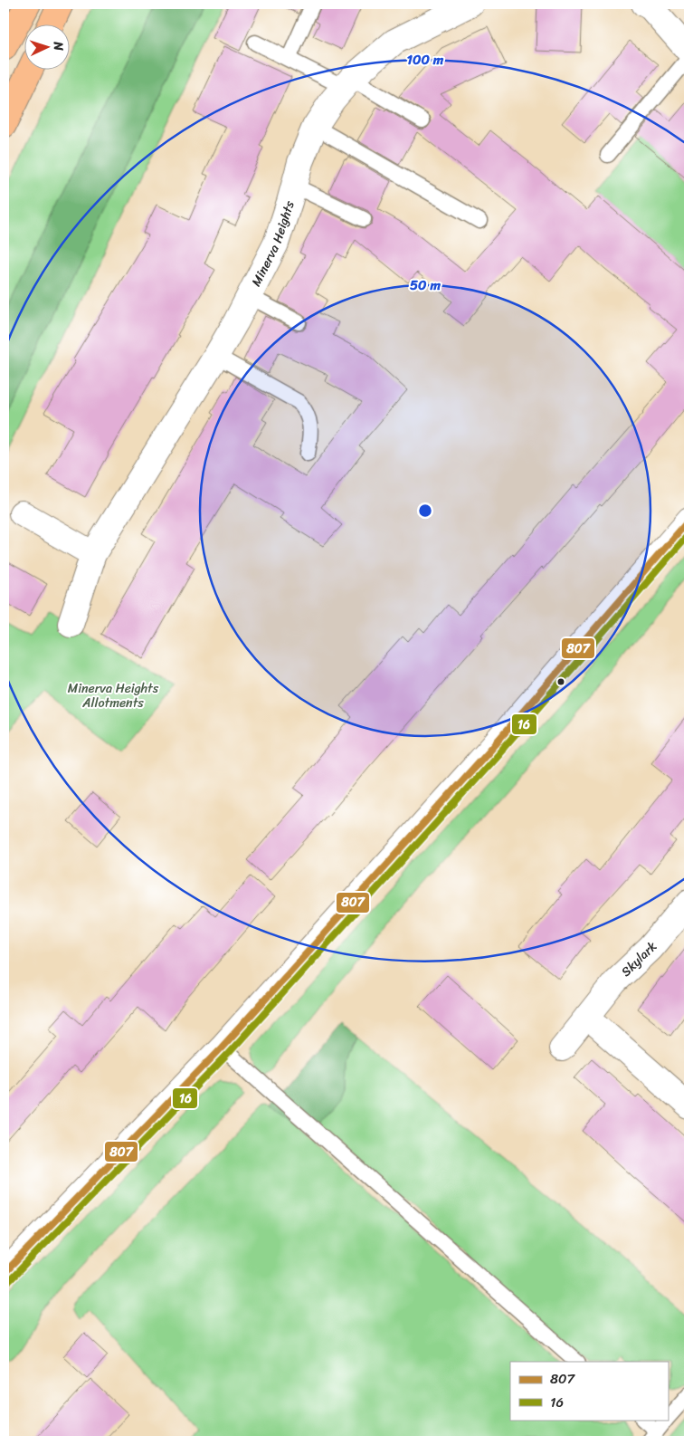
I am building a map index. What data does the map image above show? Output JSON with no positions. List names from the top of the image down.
{
  "streets": {
    "street": ["Minerva Heights", "Skylark"]
  },
  "parks": ["Minerva Heights Allotments"],
  "lines": ["transit line 807", "transit line 16"],
  "legend": ["807", "16"],
  "north": "right",
  "rings": ["100 m", "50 m"]
}
